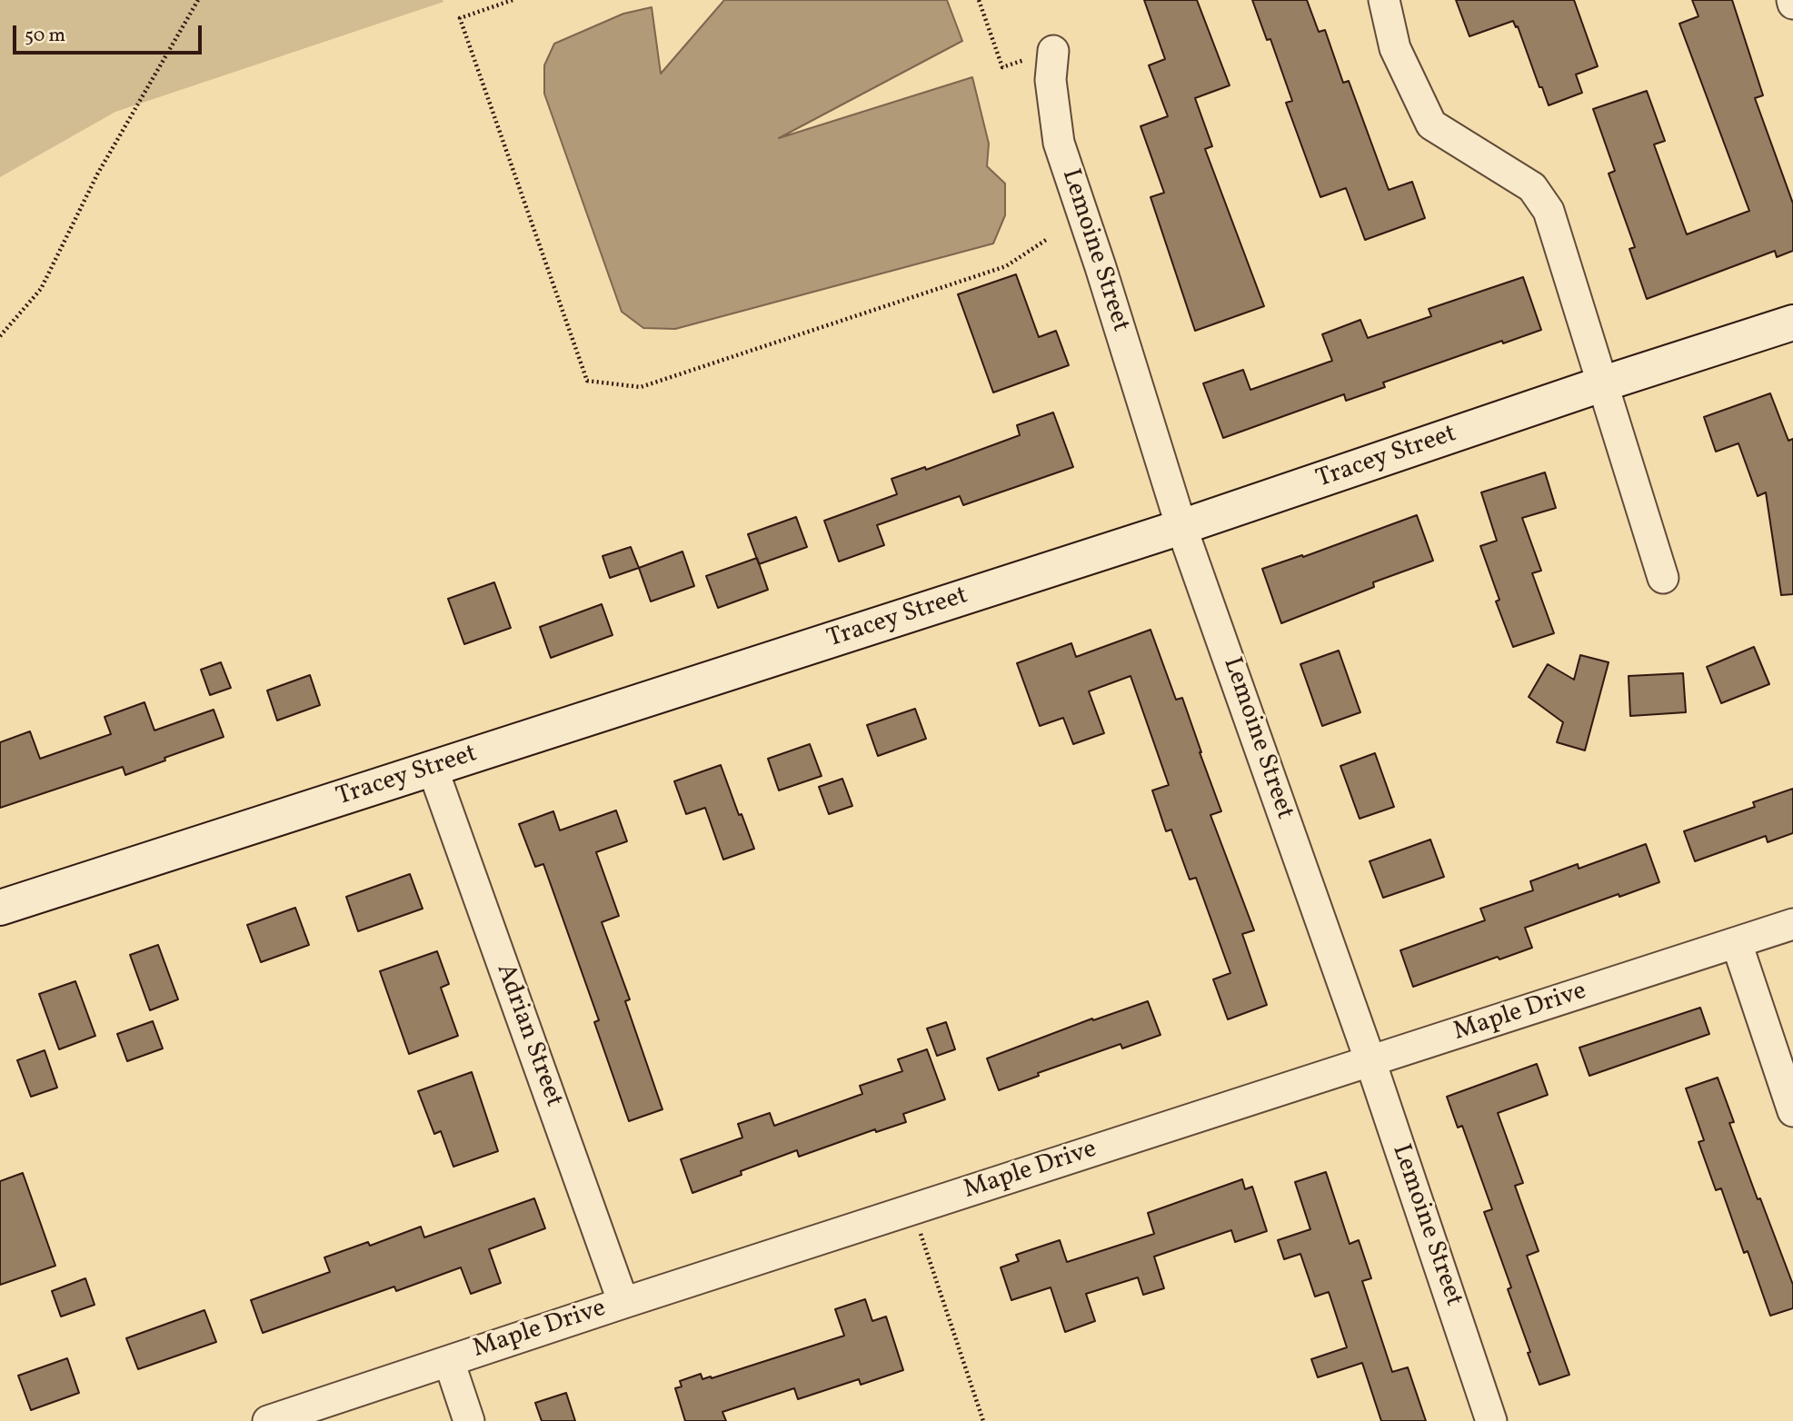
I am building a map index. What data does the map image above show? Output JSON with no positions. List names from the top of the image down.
{
  "streets": {
    "street": [
      "Lemoine Street",
      "Tracey Street",
      "Maple Drive",
      "Adrian Street"
    ]
  },
  "crossings": [
    ["Lemoine Street", "Tracey Street"],
    ["Lemoine Street", "Maple Drive"],
    ["Tracey Street", "Adrian Street"],
    ["Maple Drive", "Adrian Street"]
  ],
  "scale_bar": "50 m"
}
